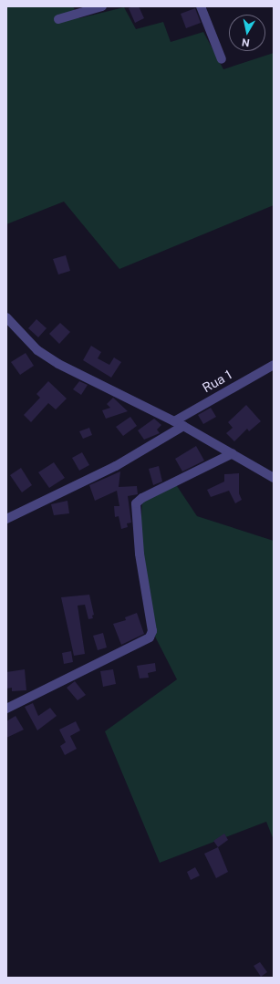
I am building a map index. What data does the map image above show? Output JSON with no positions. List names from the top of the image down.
{
  "streets": {
    "street": ["Rua 1"]
  },
  "north": "bottom"
}
